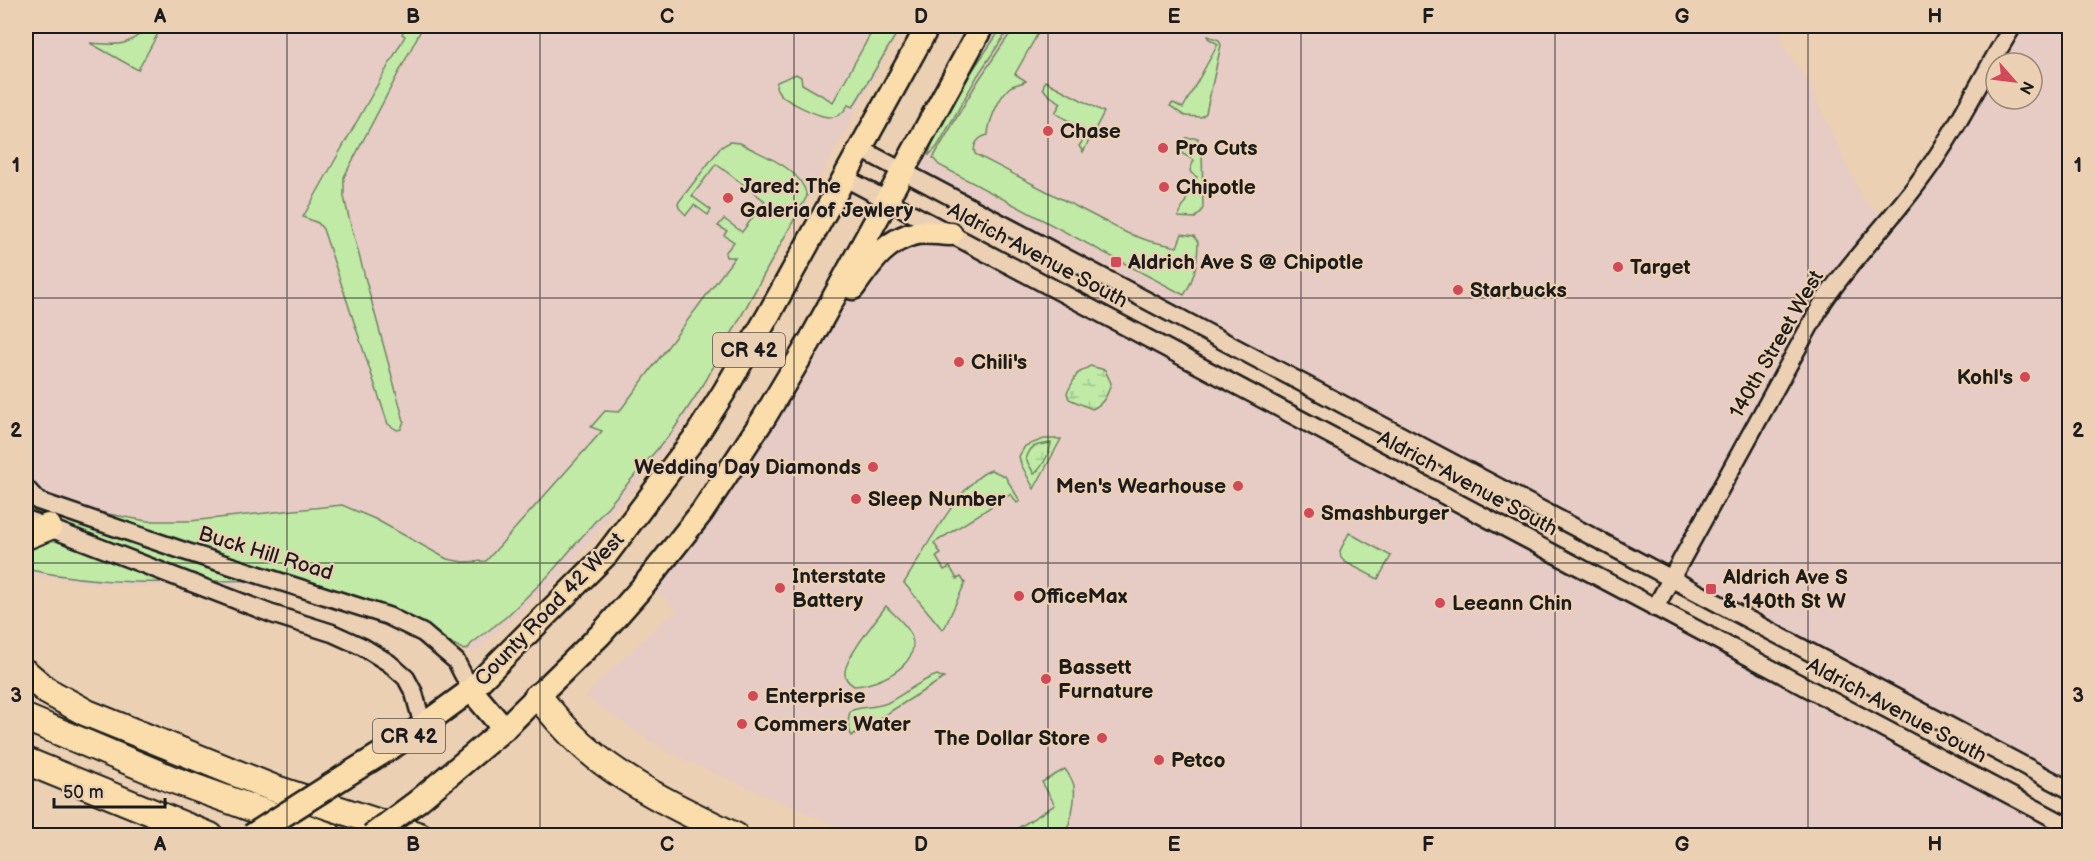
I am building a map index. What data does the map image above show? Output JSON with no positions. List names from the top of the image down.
{
  "streets": {
    "highway": ["CR 42", "County Road 42 West"],
    "street": ["Aldrich Avenue South", "140th Street West", "Buck Hill Road"]
  },
  "crossings": [
    ["Aldrich Avenue South", "140th Street West"],
    ["Aldrich Avenue South", "CR 42"],
    ["Aldrich Avenue South", "County Road 42 West"],
    ["Buck Hill Road", "County Road 42 West"]
  ],
  "places": {
    "other": [
      "Chase",
      "Pro Cuts",
      "Chipotle",
      "Jared: The Galeria of Jewlery",
      "Target",
      "Starbucks",
      "Chili's",
      "Kohl's",
      "Wedding Day Diamonds",
      "Men's Wearhouse",
      "Sleep Number",
      "Smashburger",
      "Interstate Battery",
      "OfficeMax",
      "Leeann Chin",
      "Bassett Furnature",
      "Enterprise",
      "Commers Water",
      "The Dollar Store",
      "Petco"
    ],
    "transit": ["Aldrich Ave S @ Chipotle", "Aldrich Ave S & 140th St W"]
  },
  "scale_bar": "50 m",
  "north": "bottom right",
  "grid": {
    "columns": [
      "A",
      "B",
      "C",
      "D",
      "E",
      "F",
      "G",
      "H"
    ],
    "rows": ["1", "2", "3"]
  }
}
